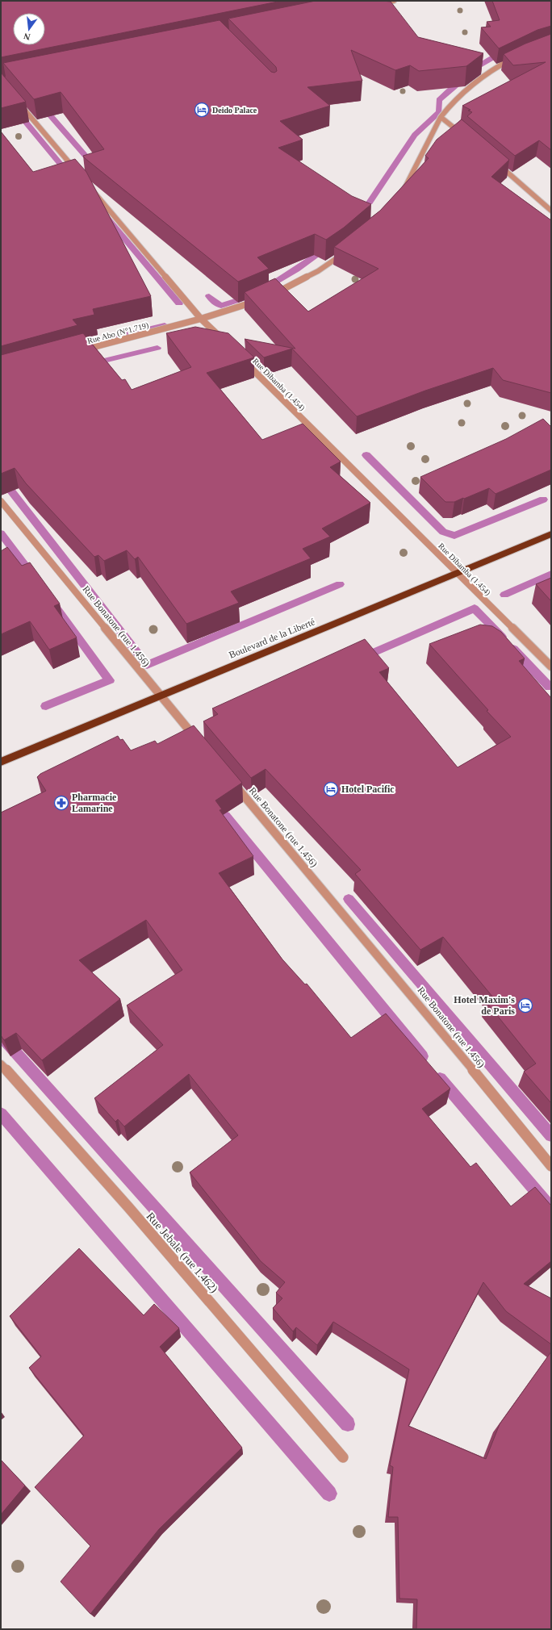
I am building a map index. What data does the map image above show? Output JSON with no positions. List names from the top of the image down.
{
  "streets": {
    "highway": ["Boulevard de la Liberté"],
    "street": [
      "Rue Abo (N°1.719)",
      "Rue Dibamba (1.454)",
      "Rue Bonatone (rue 1.456)",
      "Rue Jebale (rue 1.462)"
    ]
  },
  "crossings": [
    ["Rue Dibamba (1.454)", "Boulevard de la Liberté"],
    ["Rue Bonatone (rue 1.456)", "Boulevard de la Liberté"]
  ],
  "places": {
    "hotel": ["Deido Palace", "Hotel Pacific", "Hotel Maxim's de Paris"],
    "pharmacy": ["Pharmacie Lamarine"]
  },
  "north": "bottom"
}
